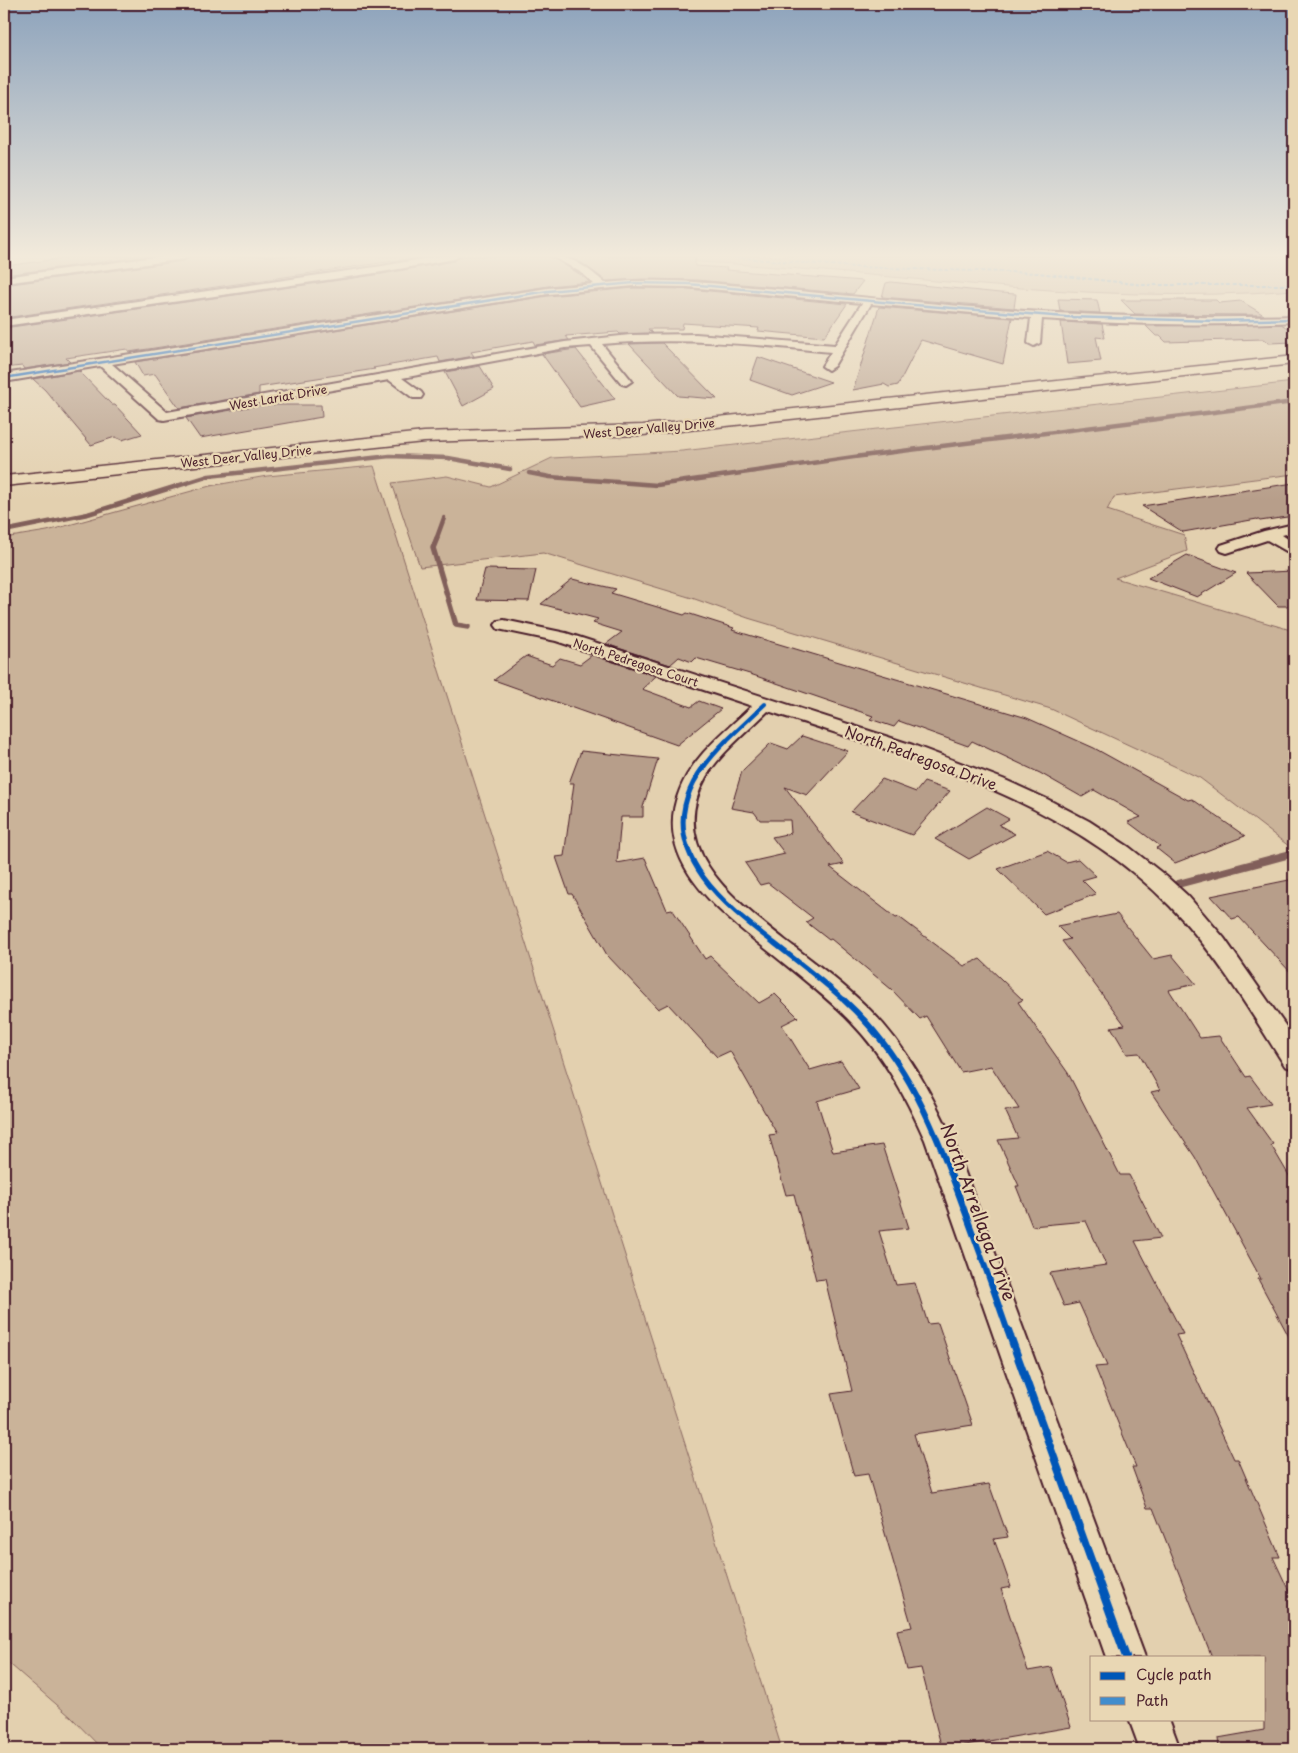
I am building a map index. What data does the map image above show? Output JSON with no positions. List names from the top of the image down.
{
  "streets": {
    "street": [
      "West Lariat Drive",
      "West Deer Valley Drive",
      "North Pedregosa Court",
      "North Pedregosa Drive",
      "North Arrellaga Drive"
    ]
  },
  "crossings": [
    ["North Pedregosa Court", "North Pedregosa Drive"],
    ["North Pedregosa Court", "North Arrellaga Drive"],
    ["North Pedregosa Drive", "North Arrellaga Drive"]
  ],
  "legend": ["Cycle path", "Path"]
}
